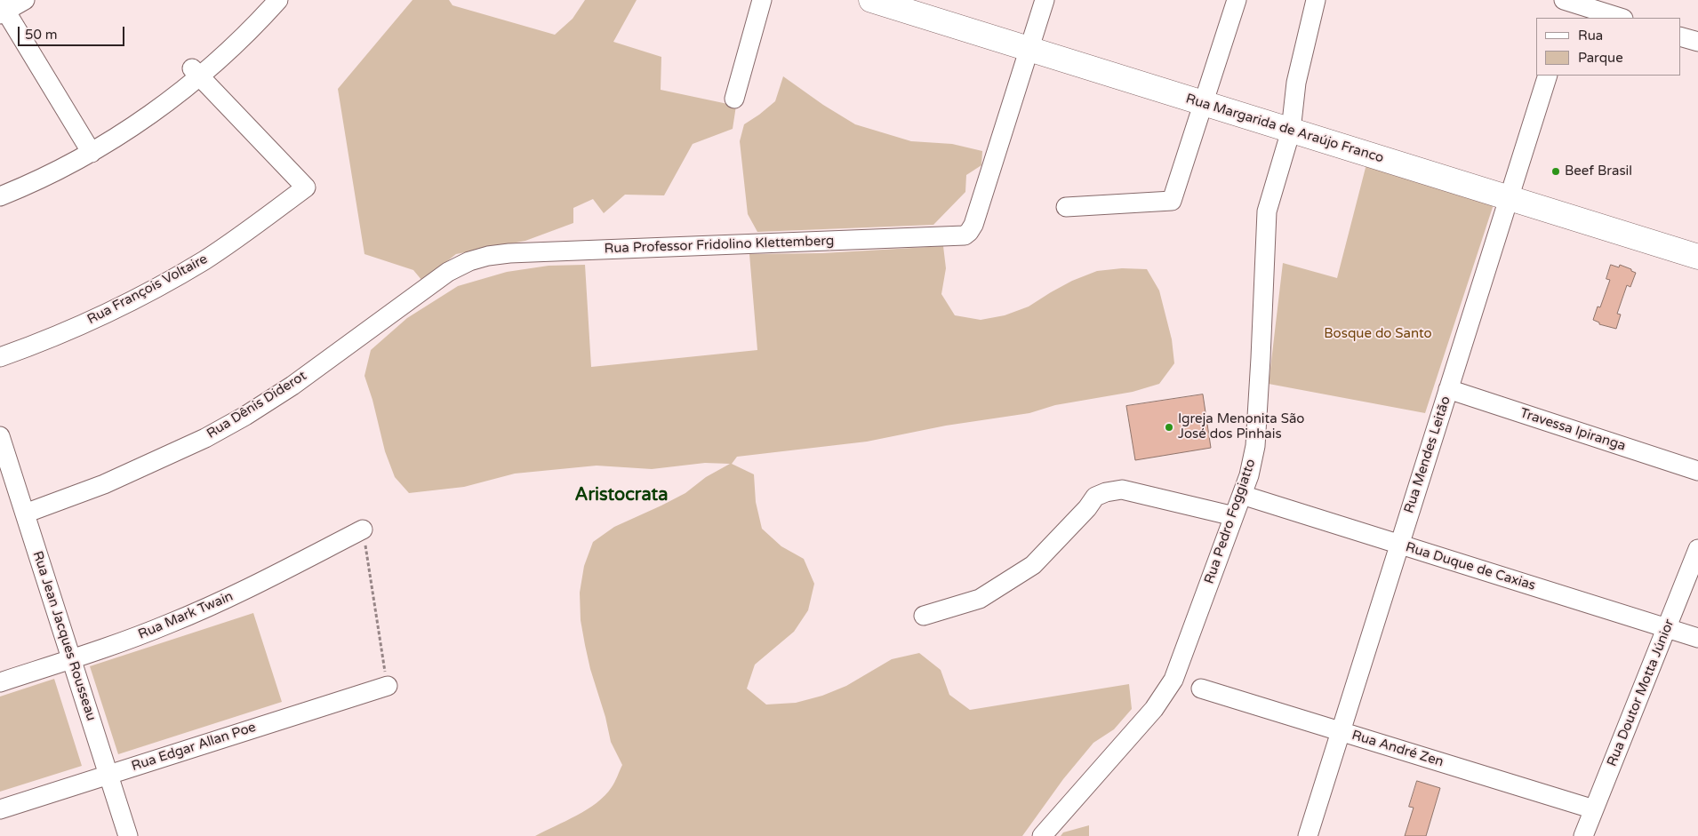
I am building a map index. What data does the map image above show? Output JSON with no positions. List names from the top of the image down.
{
  "streets": {
    "main road": ["Rua Margarida de Araújo Franco"],
    "street": [
      "Rua Professor Fridolino Klettemberg",
      "Rua François Voltaire",
      "Rua Dênis Diderot",
      "Travessa Ipiranga",
      "Rua Mendes Leitão",
      "Rua Pedro Foggiatto",
      "Rua Duque de Caxias",
      "Rua Mark Twain",
      "Rua Jean Jacques Rousseau",
      "Rua Doutor Motta Júnior",
      "Rua Edgar Allan Poe",
      "Rua André Zen"
    ]
  },
  "crossings": [
    ["Rua Margarida de Araújo Franco", "Rua Professor Fridolino Klettemberg"],
    ["Rua Margarida de Araújo Franco", "Rua Mendes Leitão"],
    ["Rua Margarida de Araújo Franco", "Rua Pedro Foggiatto"],
    ["Rua Professor Fridolino Klettemberg", "Rua Dênis Diderot"],
    ["Rua Dênis Diderot", "Rua Jean Jacques Rousseau"],
    ["Travessa Ipiranga", "Rua Mendes Leitão"],
    ["Rua Mendes Leitão", "Rua Duque de Caxias"],
    ["Rua Mendes Leitão", "Rua André Zen"],
    ["Rua Pedro Foggiatto", "Rua Duque de Caxias"],
    ["Rua Duque de Caxias", "Rua Doutor Motta Júnior"],
    ["Rua Mark Twain", "Rua Jean Jacques Rousseau"],
    ["Rua Jean Jacques Rousseau", "Rua Edgar Allan Poe"],
    ["Rua Doutor Motta Júnior", "Rua André Zen"]
  ],
  "districts": ["Aristocrata"],
  "parks": ["Bosque do Santo"],
  "places": ["Beef Brasil", "Igreja Menonita São José dos Pinhais"],
  "legend": ["Rua", "Parque"],
  "scale_bar": "50 m"
}
